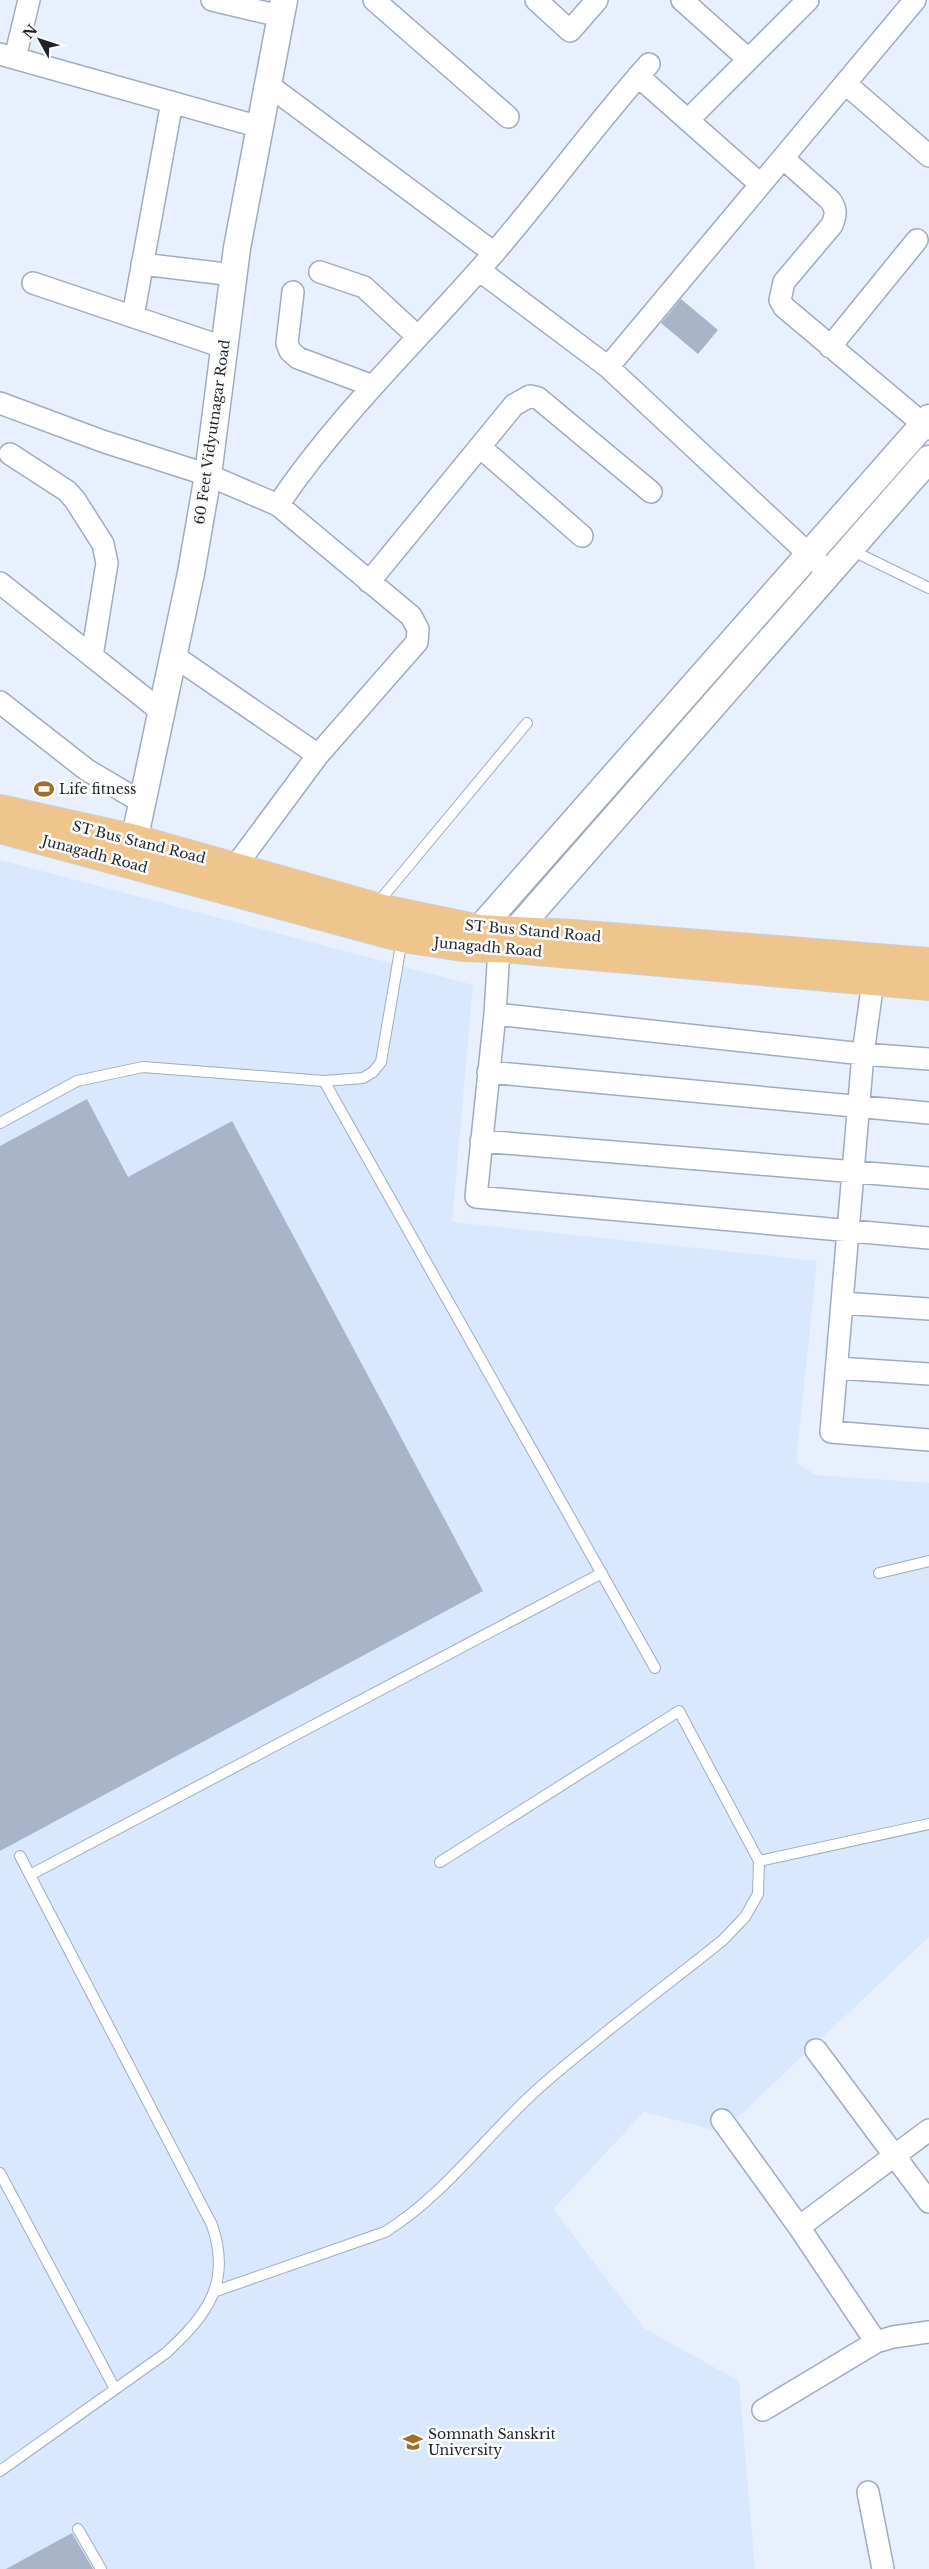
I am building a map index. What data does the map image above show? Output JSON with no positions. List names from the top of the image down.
{
  "streets": {
    "main road": ["ST Bus Stand Road", "Junagadh Road"],
    "street": ["60 Feet Vidyutnagar Road"]
  },
  "crossings": [
    ["60 Feet Vidyutnagar Road", "ST Bus Stand Road"],
    ["60 Feet Vidyutnagar Road", "Junagadh Road"],
    ["ST Bus Stand Road", "Junagadh Road"]
  ],
  "places": {
    "sports": ["Life fitness"],
    "school or university": ["Somnath Sanskrit University"]
  },
  "north": "top left"
}
